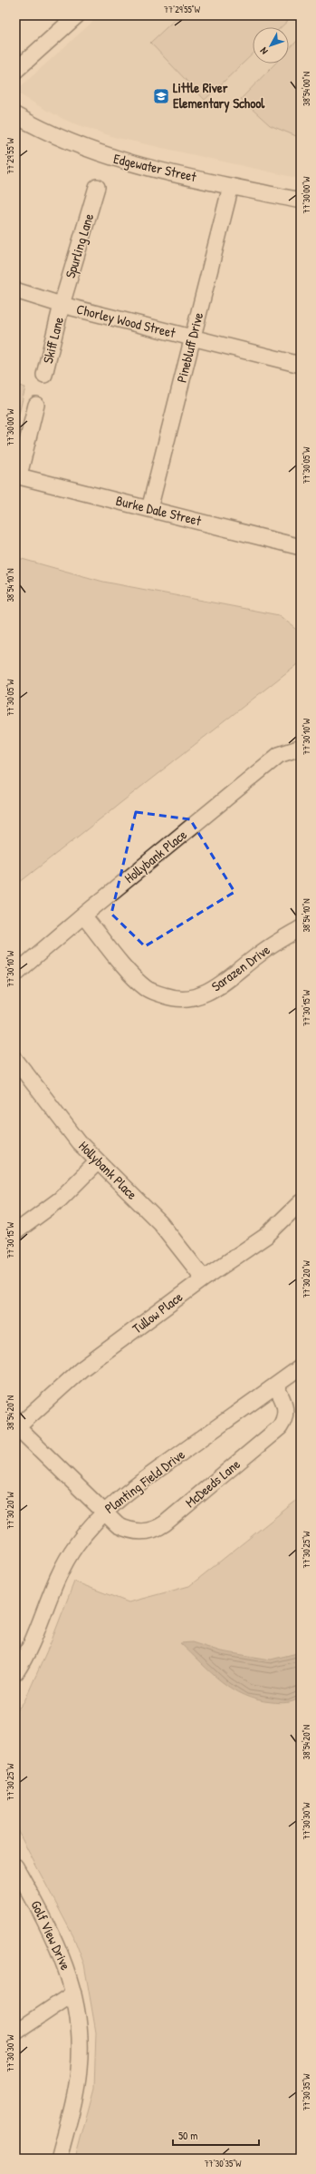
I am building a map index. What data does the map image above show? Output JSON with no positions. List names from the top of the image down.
{
  "streets": {
    "street": [
      "Edgewater Street",
      "Spurling Lane",
      "Chorley Wood Street",
      "Skiff Lane",
      "Pinebluff Drive",
      "Burke Dale Street",
      "Hollybank Place",
      "Sarazen Drive",
      "Tullow Place",
      "Planting Field Drive",
      "McDeeds Lane",
      "Golf View Drive"
    ]
  },
  "crossings": [
    ["Edgewater Street", "Pinebluff Drive"],
    ["Spurling Lane", "Chorley Wood Street"],
    ["Spurling Lane", "Skiff Lane"],
    ["Chorley Wood Street", "Skiff Lane"],
    ["Chorley Wood Street", "Pinebluff Drive"],
    ["Pinebluff Drive", "Burke Dale Street"],
    ["Hollybank Place", "Sarazen Drive"],
    ["Hollybank Place", "Tullow Place"],
    ["Tullow Place", "McDeeds Lane"],
    ["Planting Field Drive", "McDeeds Lane"]
  ],
  "places": {
    "school or university": ["Little River Elementary School"]
  },
  "scale_bar": "50 m",
  "north": "bottom left",
  "coordinates": [
    "77°29'55\"W",
    "38°54'00\"N",
    "77°30'00\"W",
    "77°30'05\"W",
    "38°54'10\"N",
    "77°30'10\"W",
    "77°30'15\"W",
    "77°30'20\"W",
    "38°54'20\"N",
    "77°30'25\"W",
    "77°30'30\"W",
    "77°30'35\"W"
  ]
}
